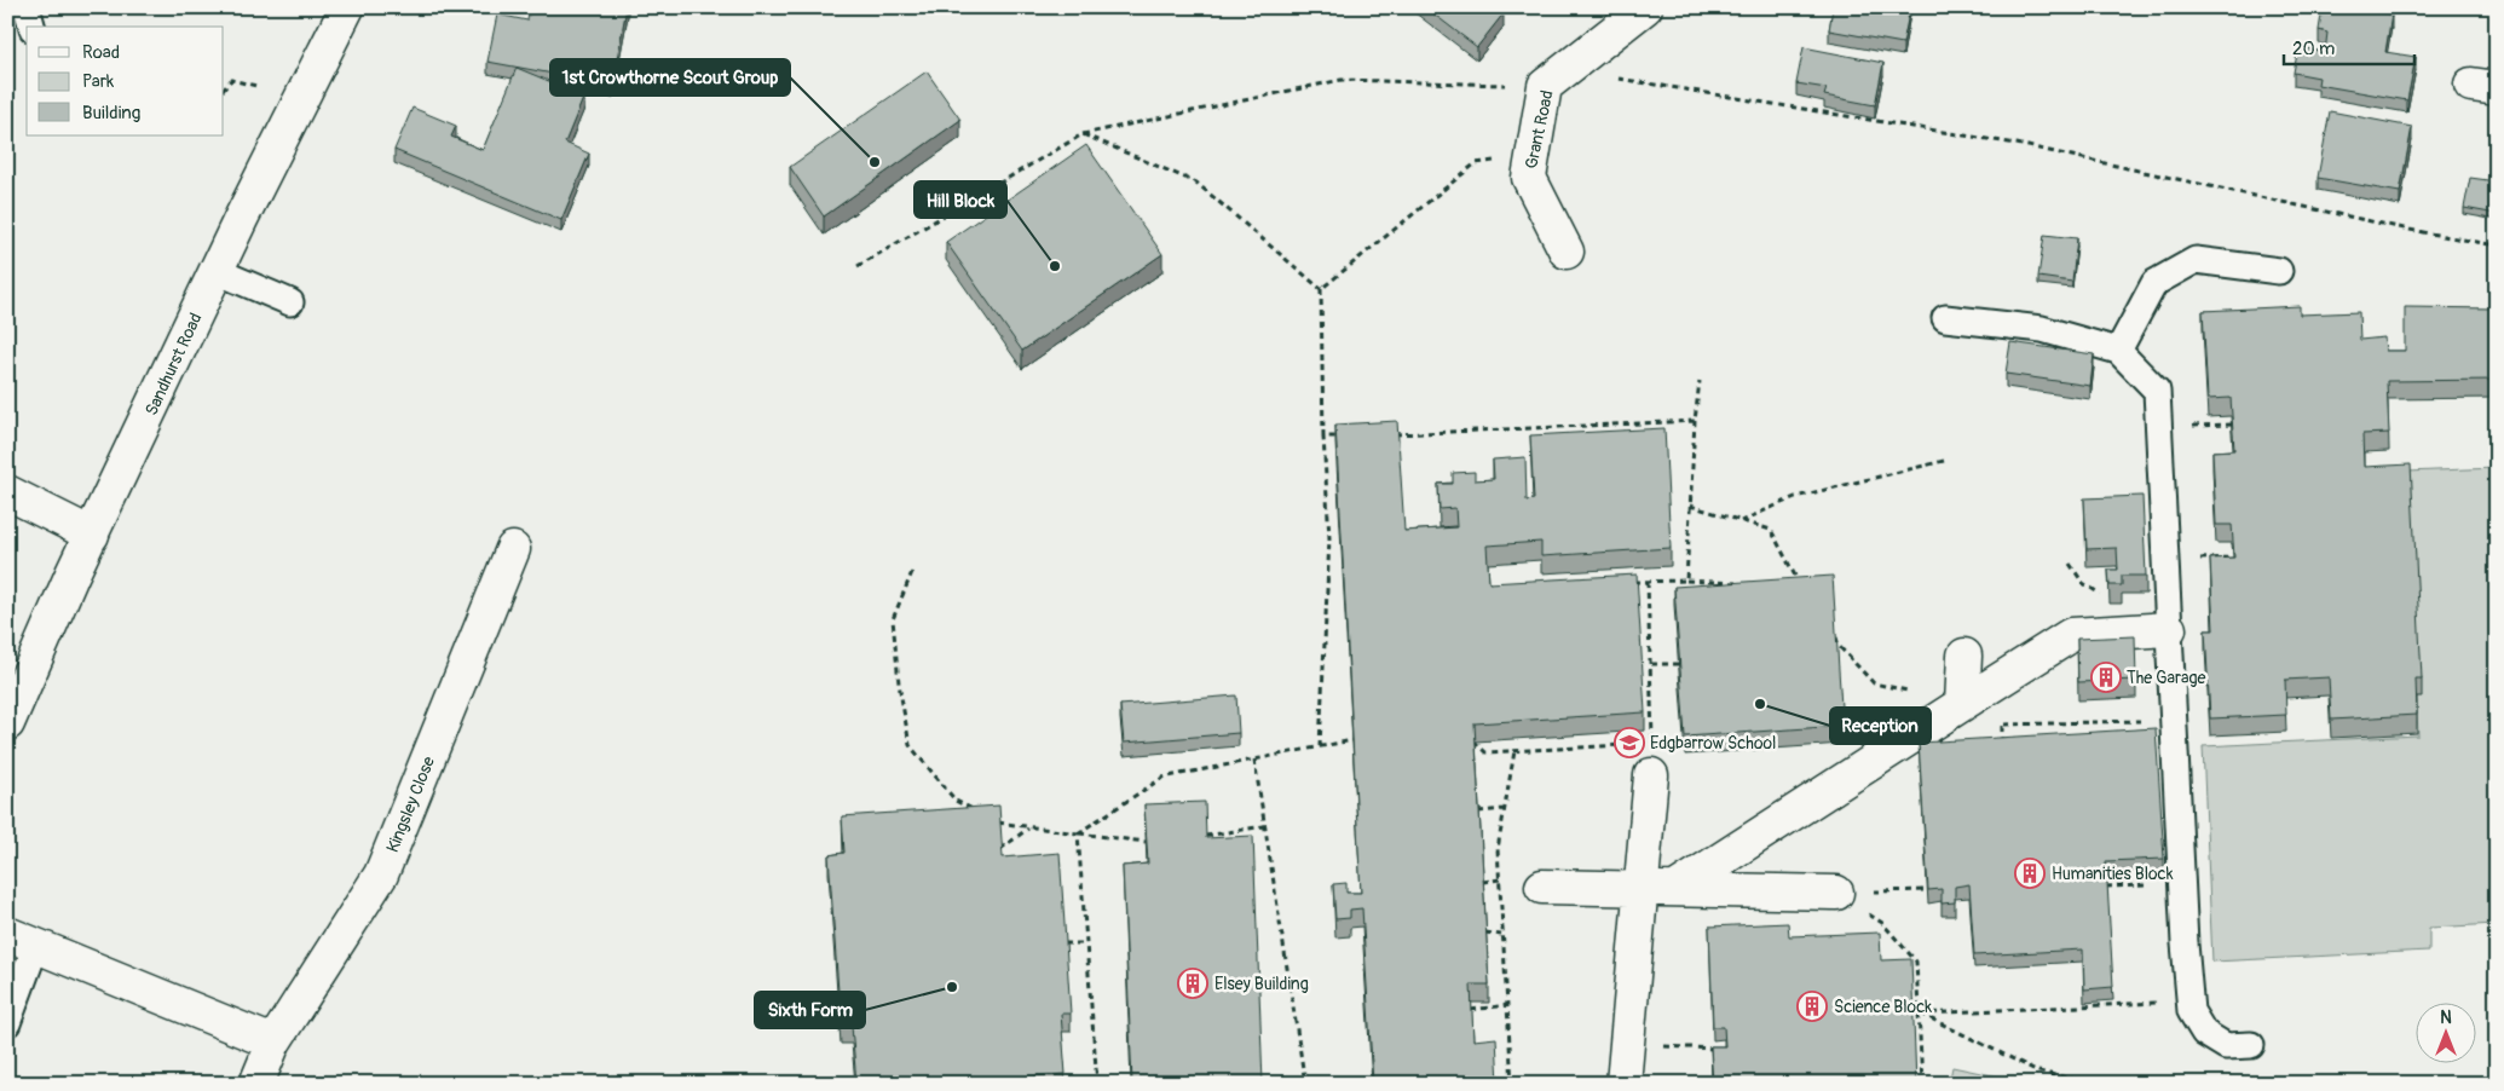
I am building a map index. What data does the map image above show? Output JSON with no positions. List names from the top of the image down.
{
  "streets": {
    "street": ["Grant Road", "Sandhurst Road", "Kingsley Close"]
  },
  "places": {
    "other": [
      "1st Crowthorne Scout Group",
      "Hill Block",
      "Reception",
      "Sixth Form"
    ],
    "building": [
      "The Garage",
      "Humanities Block",
      "Elsey Building",
      "Science Block"
    ],
    "school or university": ["Edgbarrow School"]
  },
  "legend": ["Road", "Park", "Building"],
  "scale_bar": "20 m",
  "north": "top"
}
